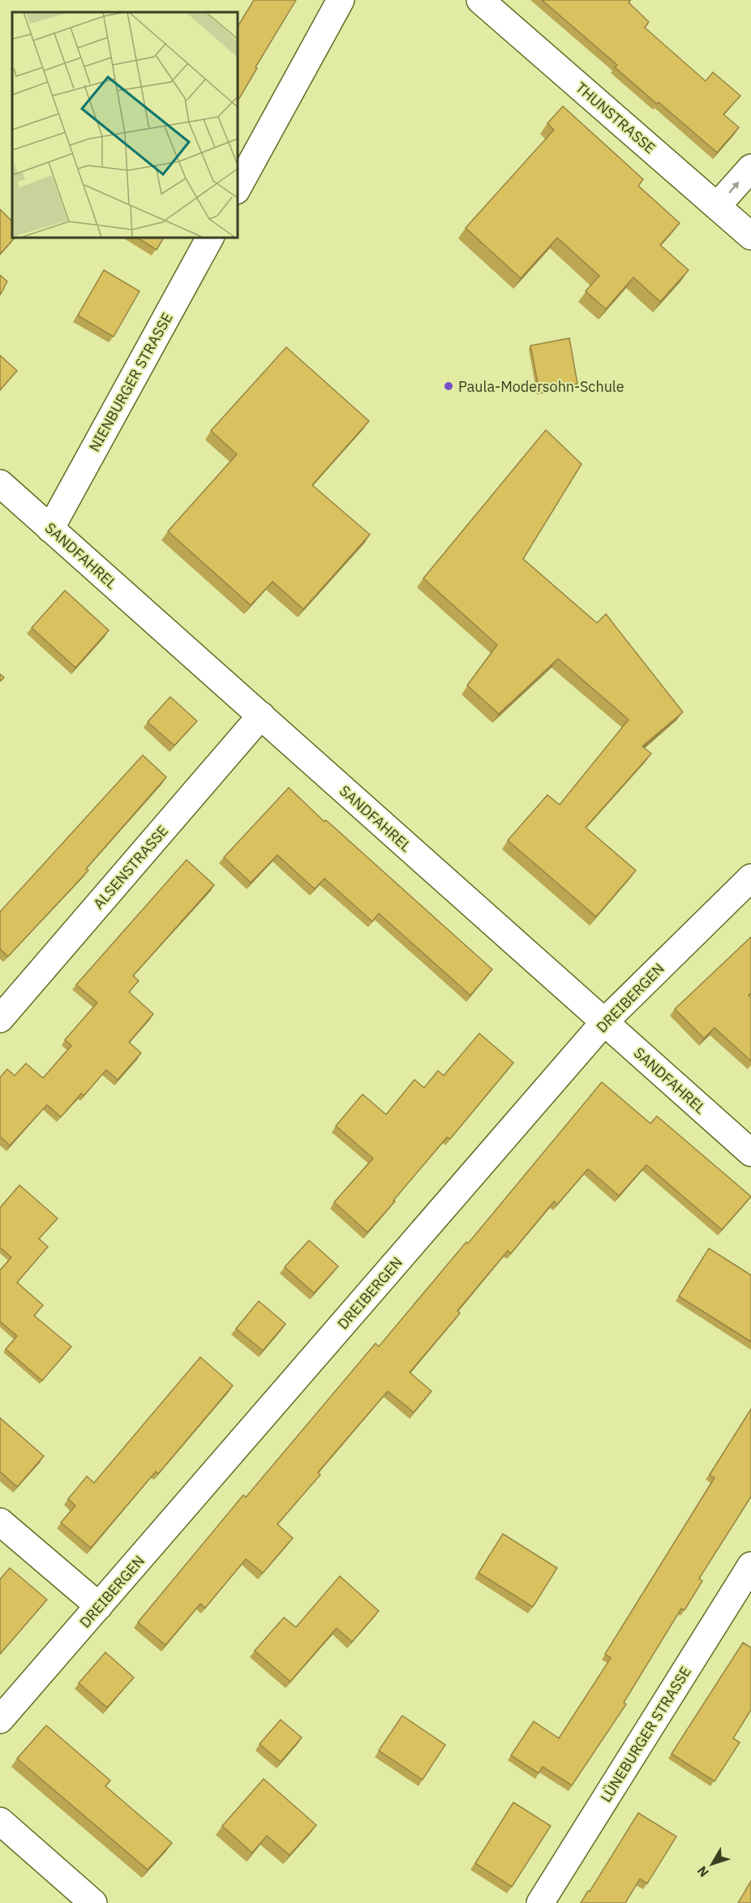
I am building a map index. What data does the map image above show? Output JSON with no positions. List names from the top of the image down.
{
  "streets": {
    "street": [
      "THUNSTRASSE",
      "NIENBURGER STRASSE",
      "SANDFAHREL",
      "ALSENSTRASSE",
      "DREIBERGEN",
      "LÜNEBURGER STRASSE"
    ]
  },
  "crossings": [
    ["NIENBURGER STRASSE", "SANDFAHREL"],
    ["SANDFAHREL", "ALSENSTRASSE"],
    ["SANDFAHREL", "DREIBERGEN"]
  ],
  "places": ["Paula-Modersohn-Schule"],
  "north": "bottom left"
}
